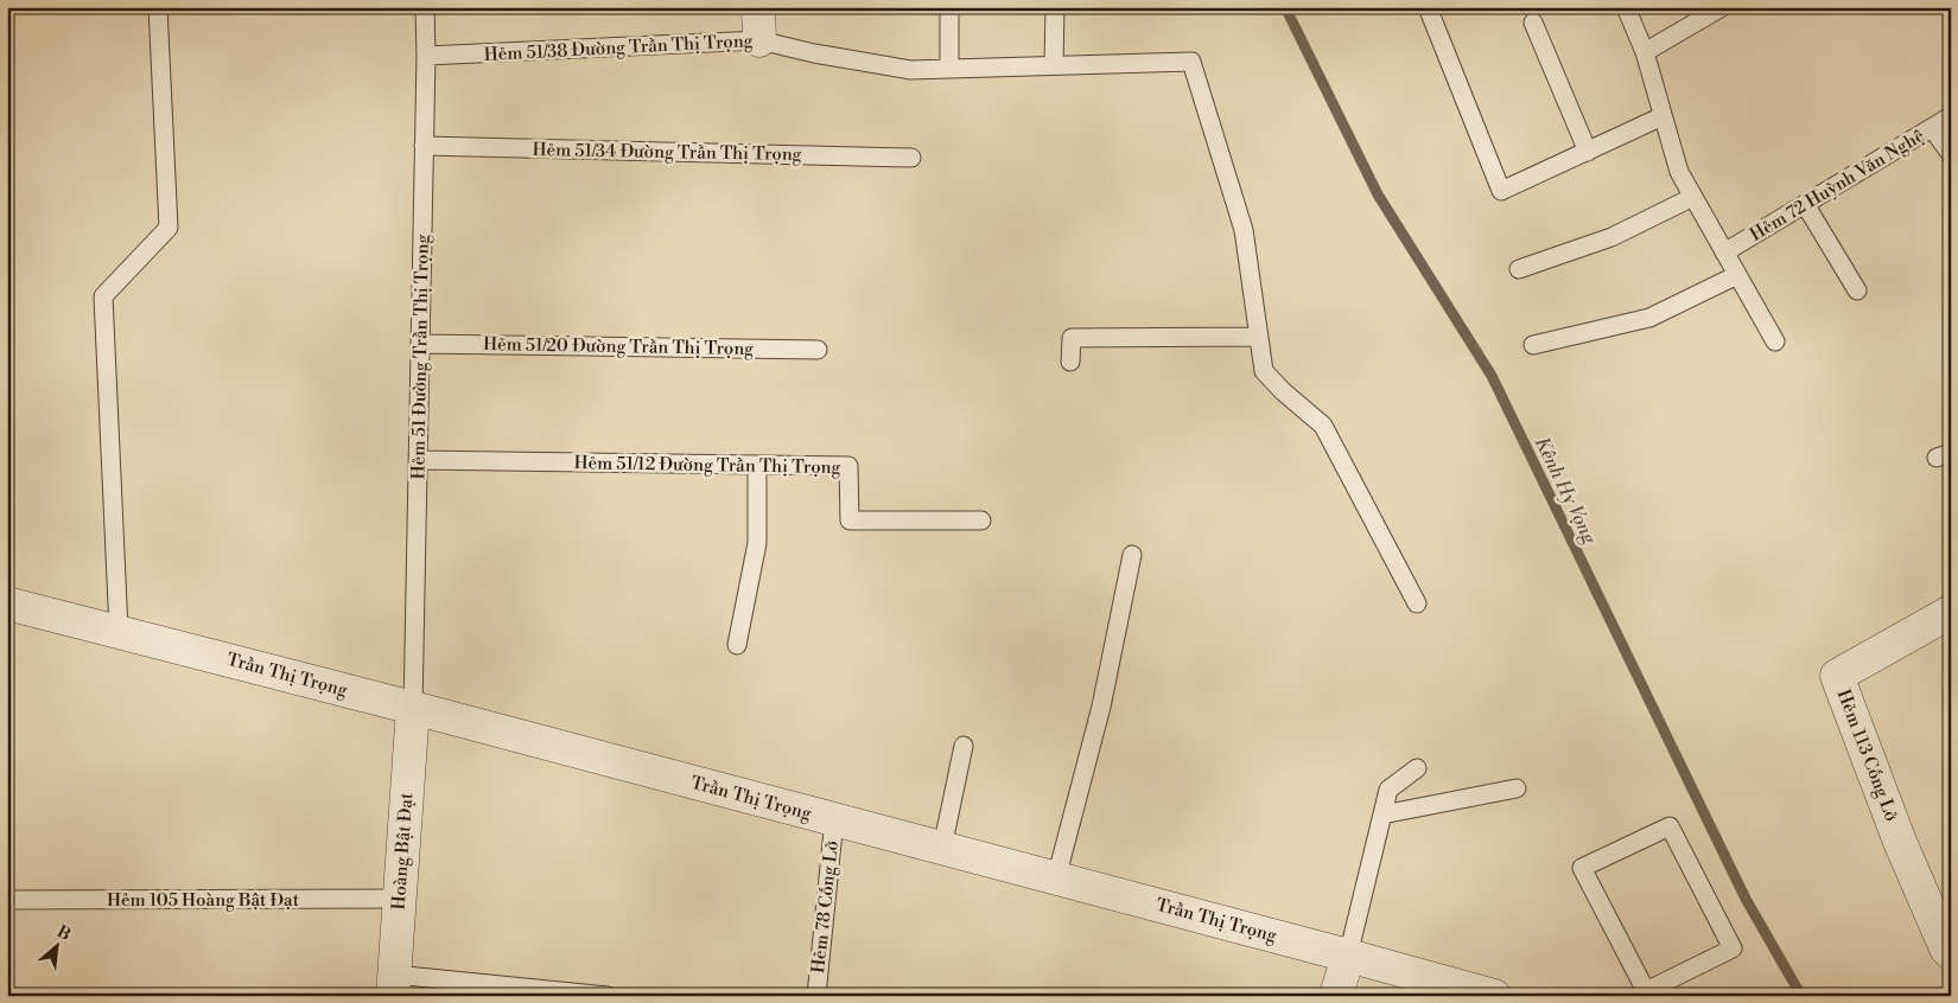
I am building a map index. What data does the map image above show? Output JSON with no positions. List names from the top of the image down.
{
  "streets": {
    "street": ["Trần Thị Trọng", "Hẻm 113 Cống Lở", "Hoàng Bật Đạt"],
    "lane": [
      "Hẻm 51/38 Đường Trần Thị Trọng",
      "Hẻm 51/34 Đường Trần Thị Trọng",
      "Hẻm 72 Huỳnh Văn Nghệ",
      "Hẻm 51/20 Đường Trần Thị Trọng",
      "Hẻm 51 Đường Trần Thị Trọng",
      "Hẻm 51/12 Đường Trần Thị Trọng",
      "Hẻm 105 Hoàng Bật Đạt",
      "Hẻm 78 Cống Lở"
    ]
  },
  "crossings": [
    ["Hẻm 51/38 Đường Trần Thị Trọng", "Hẻm 51 Đường Trần Thị Trọng"],
    ["Hẻm 51/34 Đường Trần Thị Trọng", "Hẻm 51 Đường Trần Thị Trọng"],
    ["Hẻm 51/20 Đường Trần Thị Trọng", "Hẻm 51 Đường Trần Thị Trọng"],
    ["Hẻm 51 Đường Trần Thị Trọng", "Hẻm 51/12 Đường Trần Thị Trọng"],
    ["Hẻm 51 Đường Trần Thị Trọng", "Trần Thị Trọng"],
    ["Hẻm 51 Đường Trần Thị Trọng", "Hoàng Bật Đạt"],
    ["Trần Thị Trọng", "Hoàng Bật Đạt"],
    ["Trần Thị Trọng", "Hẻm 78 Cống Lở"],
    ["Hoàng Bật Đạt", "Hẻm 105 Hoàng Bật Đạt"]
  ],
  "water": ["Kênh Hy Vọng"],
  "north": "top right"
}
